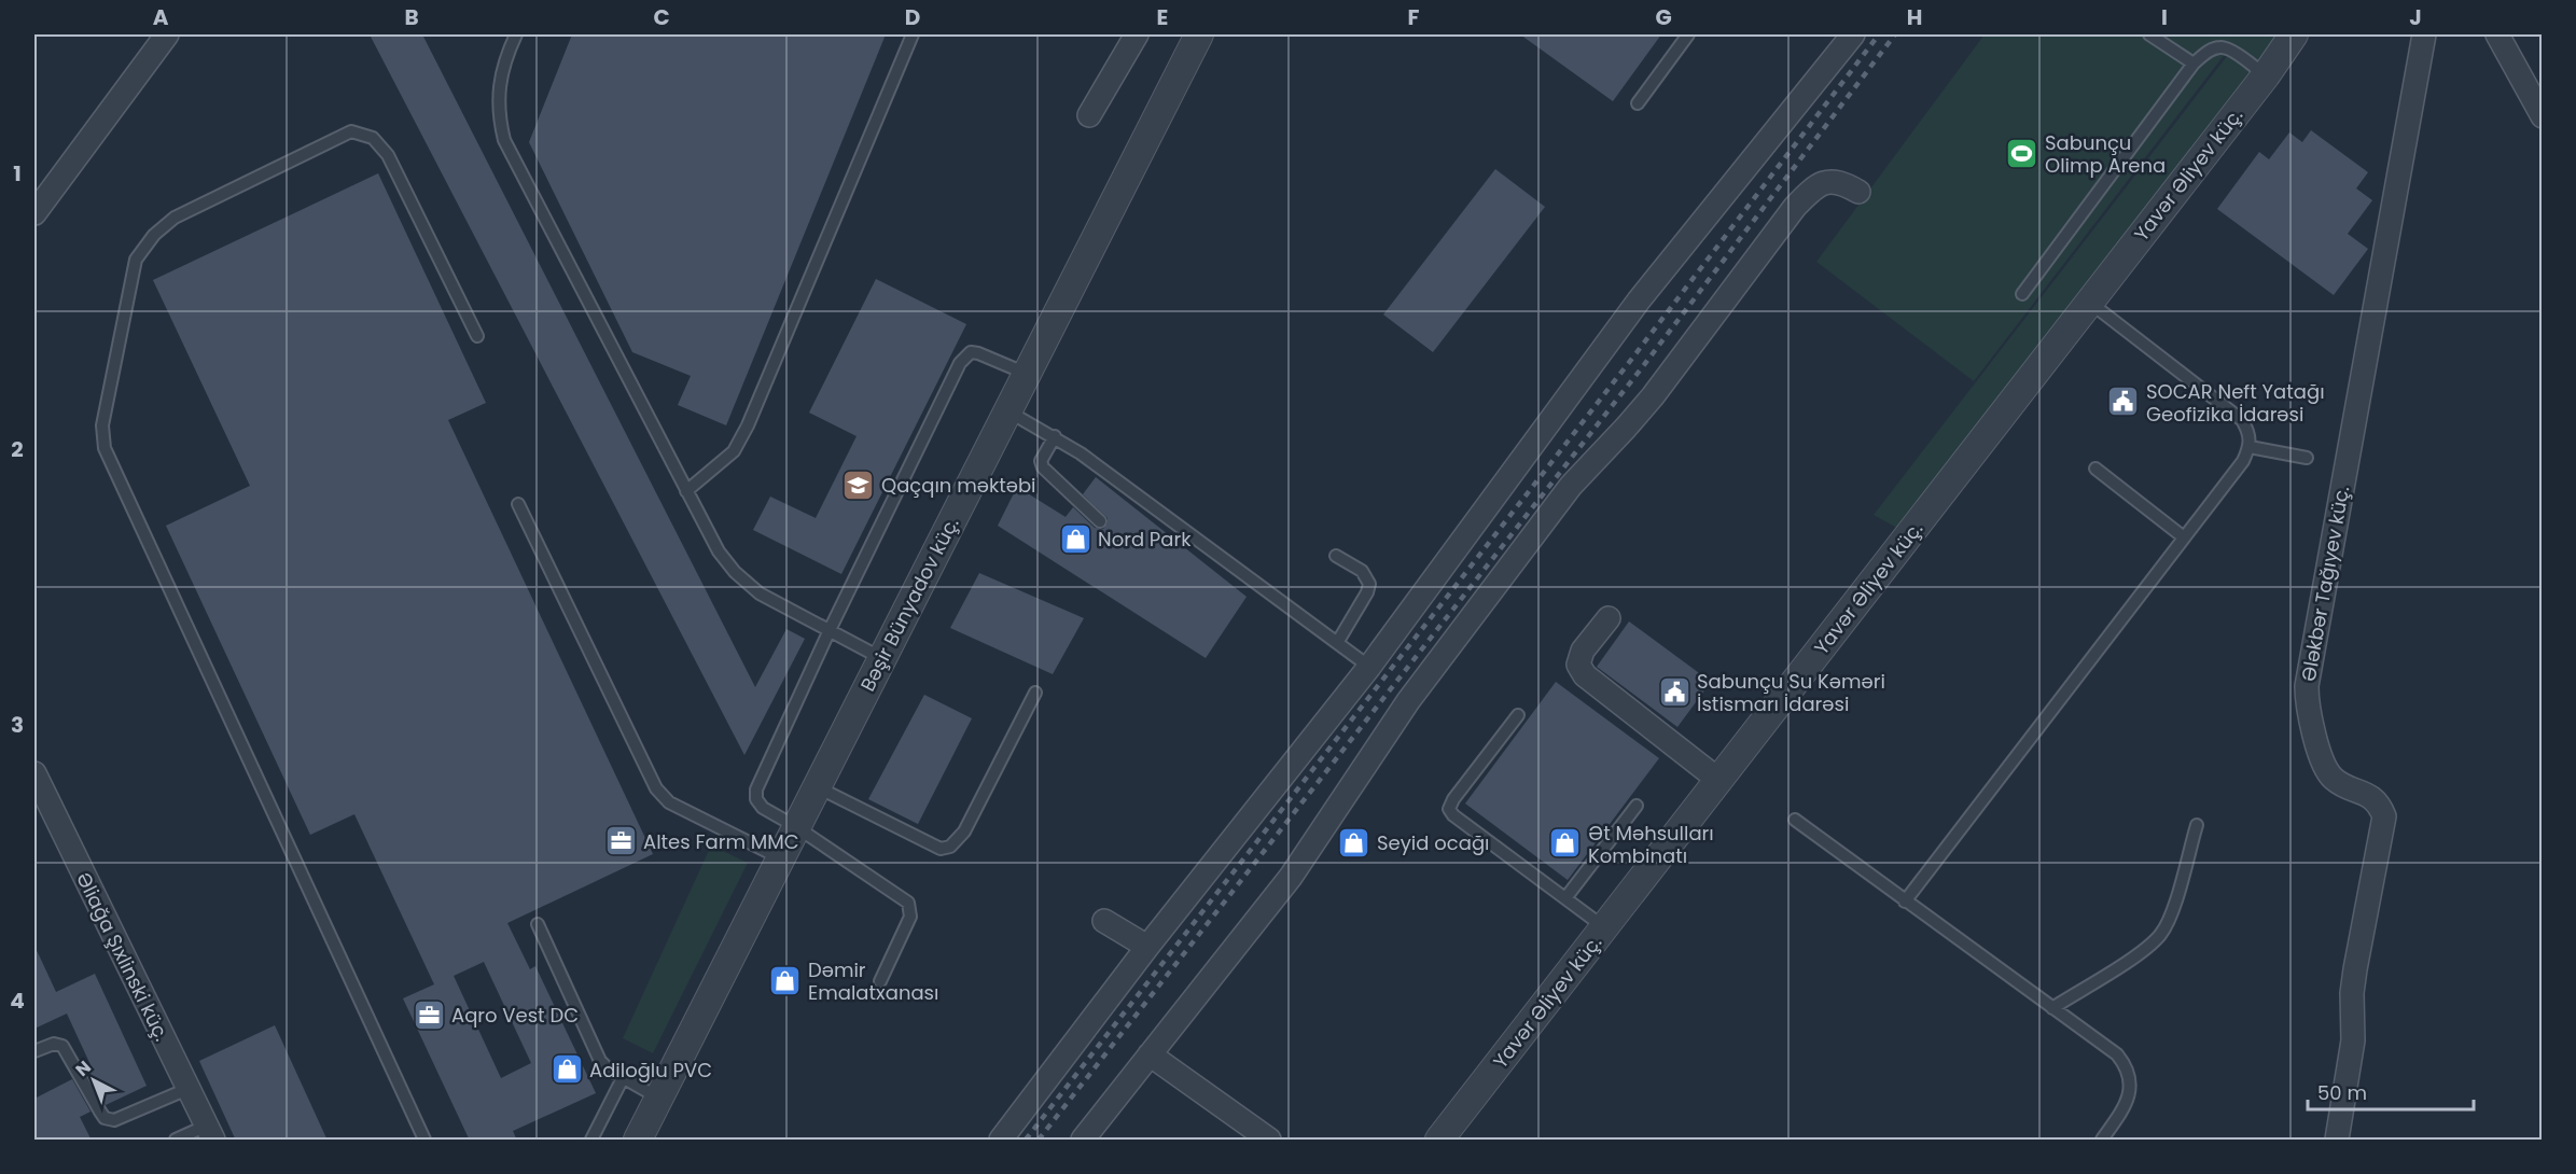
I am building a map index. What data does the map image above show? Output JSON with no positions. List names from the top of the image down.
{
  "streets": {
    "street": [
      "Yavər Əliyev küç.",
      "Ələkbər Tağıyev küç.",
      "Bəşir Bünyadov küç.",
      "Əliağa Şıxlinski küç."
    ]
  },
  "places": {
    "sports": ["Sabunçu Olimp Arena"],
    "public building": ["SOCAR Neft Yatağı Geofizika İdarəsi", "Sabunçu Su Kəməri İstismarı İdarəsi"],
    "school or university": ["Qaçqın məktəbi"],
    "shop": [
      "Nord Park",
      "Seyid ocağı",
      "Ət Məhsulları Kombinatı",
      "Dəmir Emalatxanası",
      "Adiloğlu PVC"
    ],
    "office": ["Altes Farm MMC", "Aqro Vest DC"]
  },
  "scale_bar": "50 m",
  "north": "top left",
  "grid": {
    "columns": [
      "A",
      "B",
      "C",
      "D",
      "E",
      "F",
      "G",
      "H",
      "I",
      "J"
    ],
    "rows": [
      "1",
      "2",
      "3",
      "4"
    ]
  }
}
